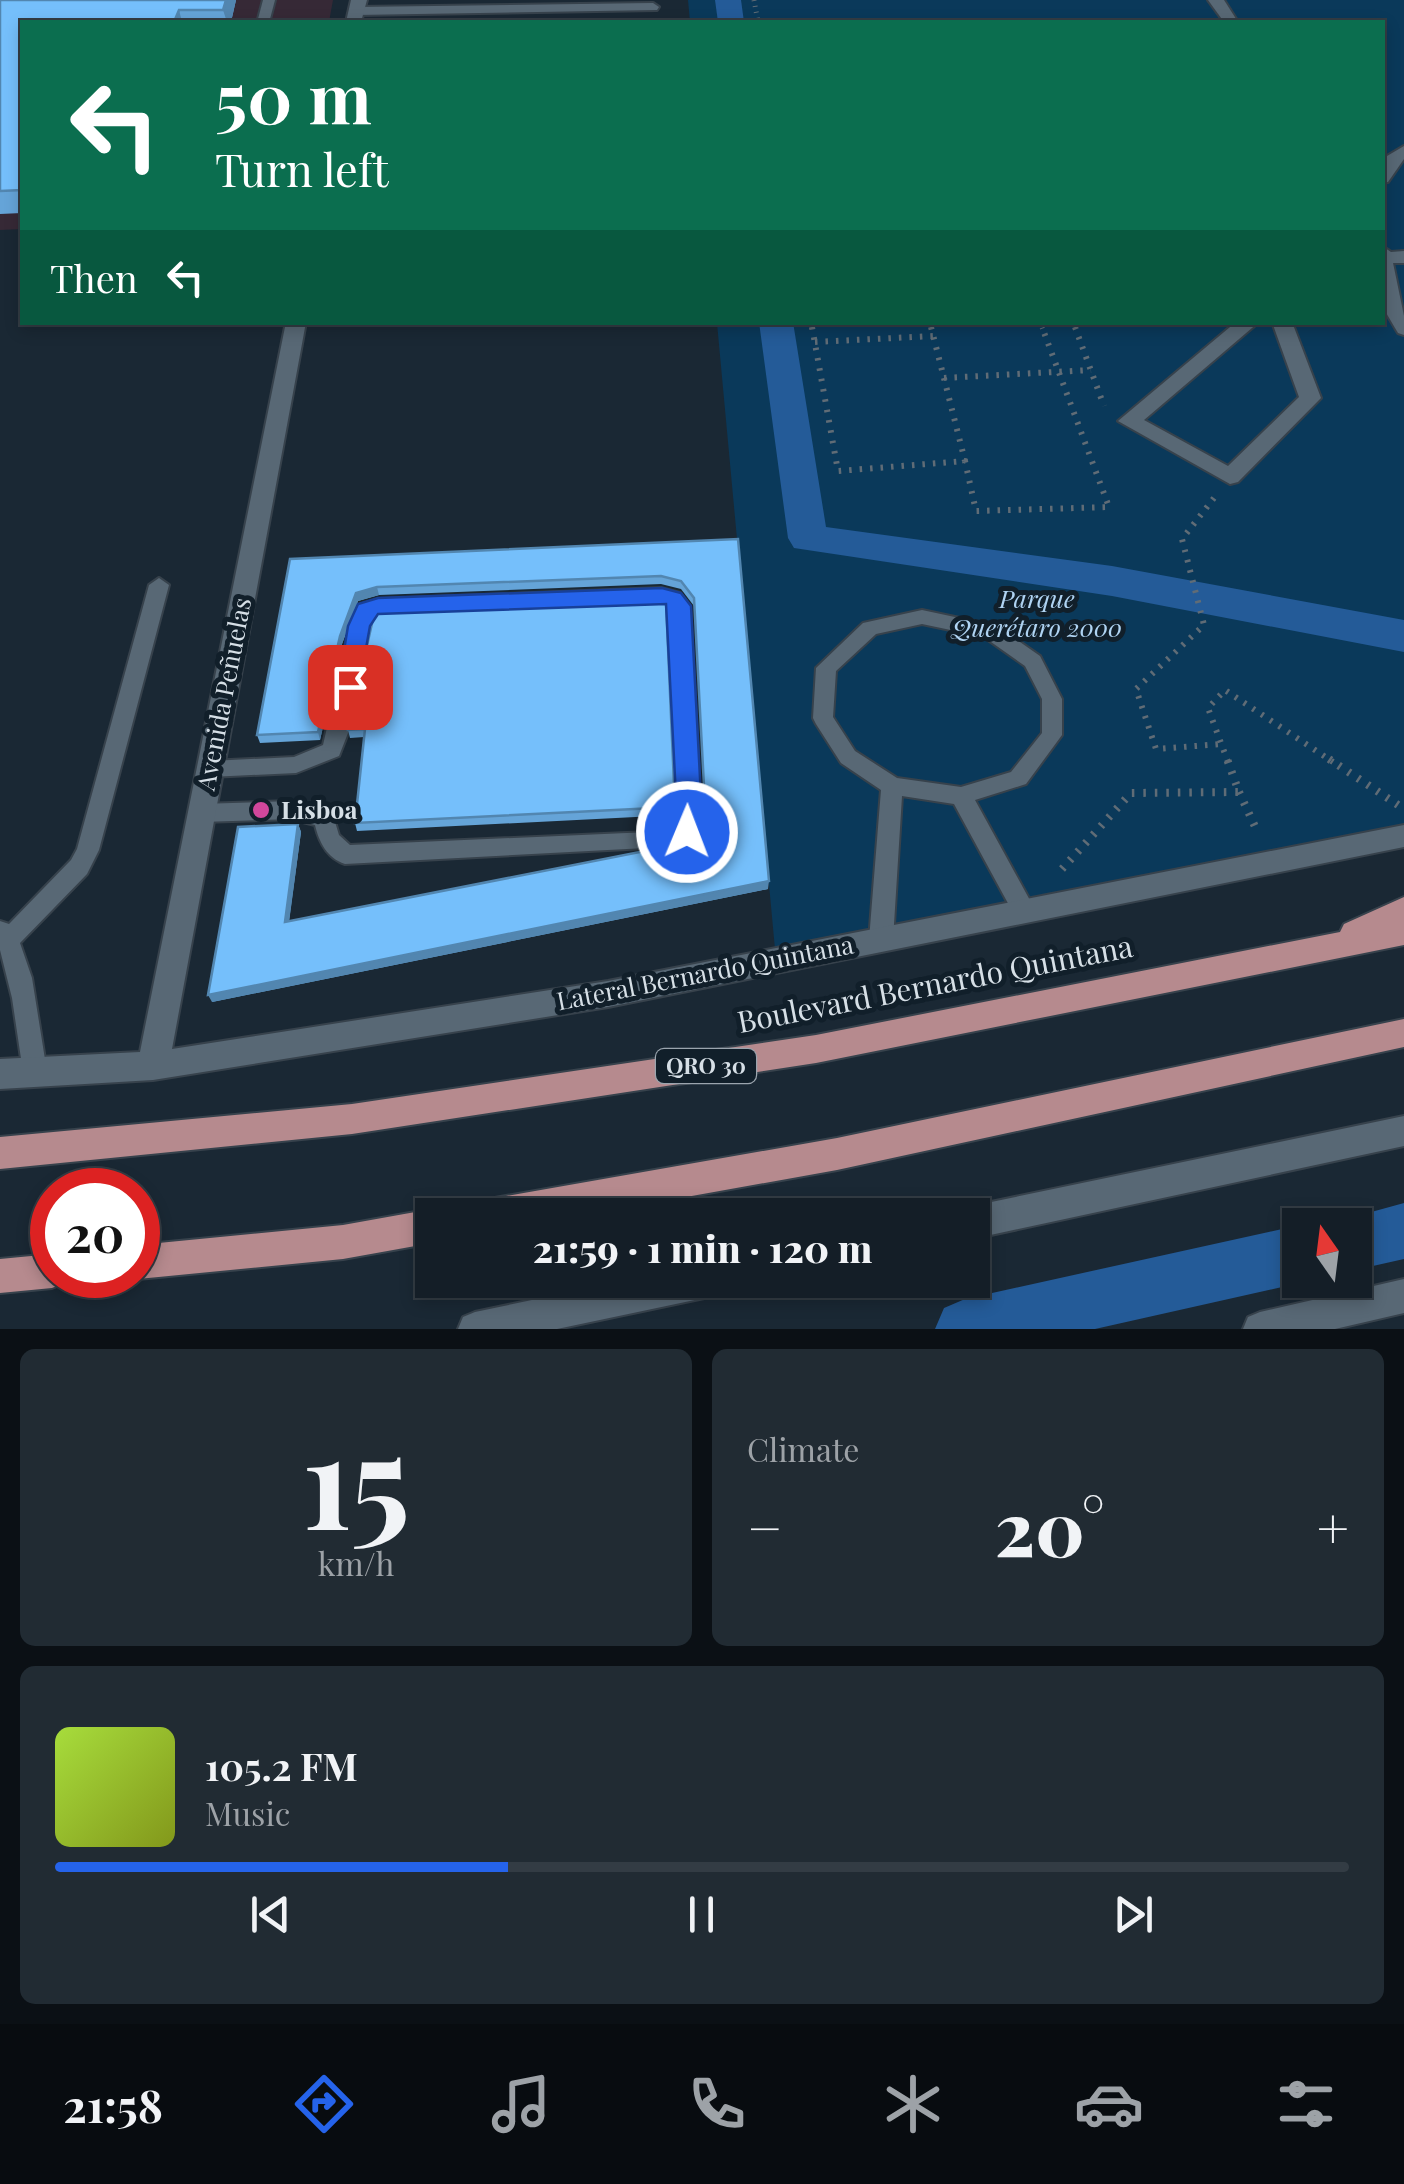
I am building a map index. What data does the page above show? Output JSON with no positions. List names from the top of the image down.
{
  "streets": {
    "main road": ["Boulevard Bernardo Quintana", "QRO 30"],
    "street": ["Avenida Peñuelas", "Lateral Bernardo Quintana"]
  },
  "crossings": [
    ["Avenida Peñuelas", "Lateral Bernardo Quintana"]
  ],
  "parks": ["Parque Querétaro 2000"],
  "places": ["Lisboa"],
  "north": "top",
  "page": {
    "turn": ["50 m", "Turn left"],
    "then": "Then",
    "limit": "20",
    "trip": "21:59 · 1 min · 120 m",
    "tile": [
      ["15", "km/h"],
      "Climate"
    ],
    "heat": ["−", "20°", "+"],
    "song": ["105.2 FM", "Music"],
    "tabs": "21:58"
  }
}
